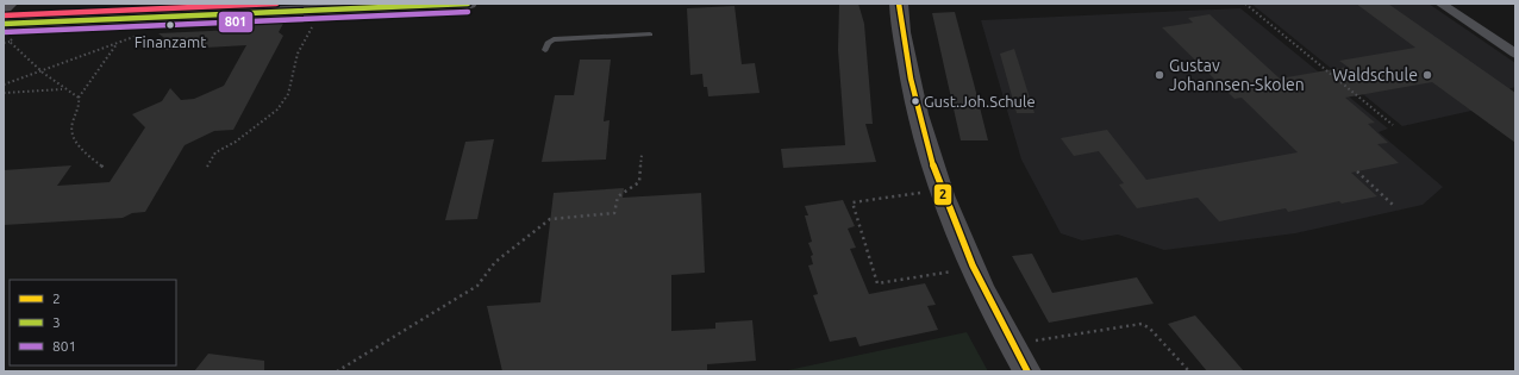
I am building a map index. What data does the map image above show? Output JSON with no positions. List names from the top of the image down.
{
  "places": [
    "Finanzamt",
    "Gustav Johannsen-Skolen",
    "Waldschule",
    "Gust.Joh.Schule"
  ],
  "lines": ["transit line 2", "transit line 3", "transit line 801"],
  "legend": ["2", "3", "801"]
}
